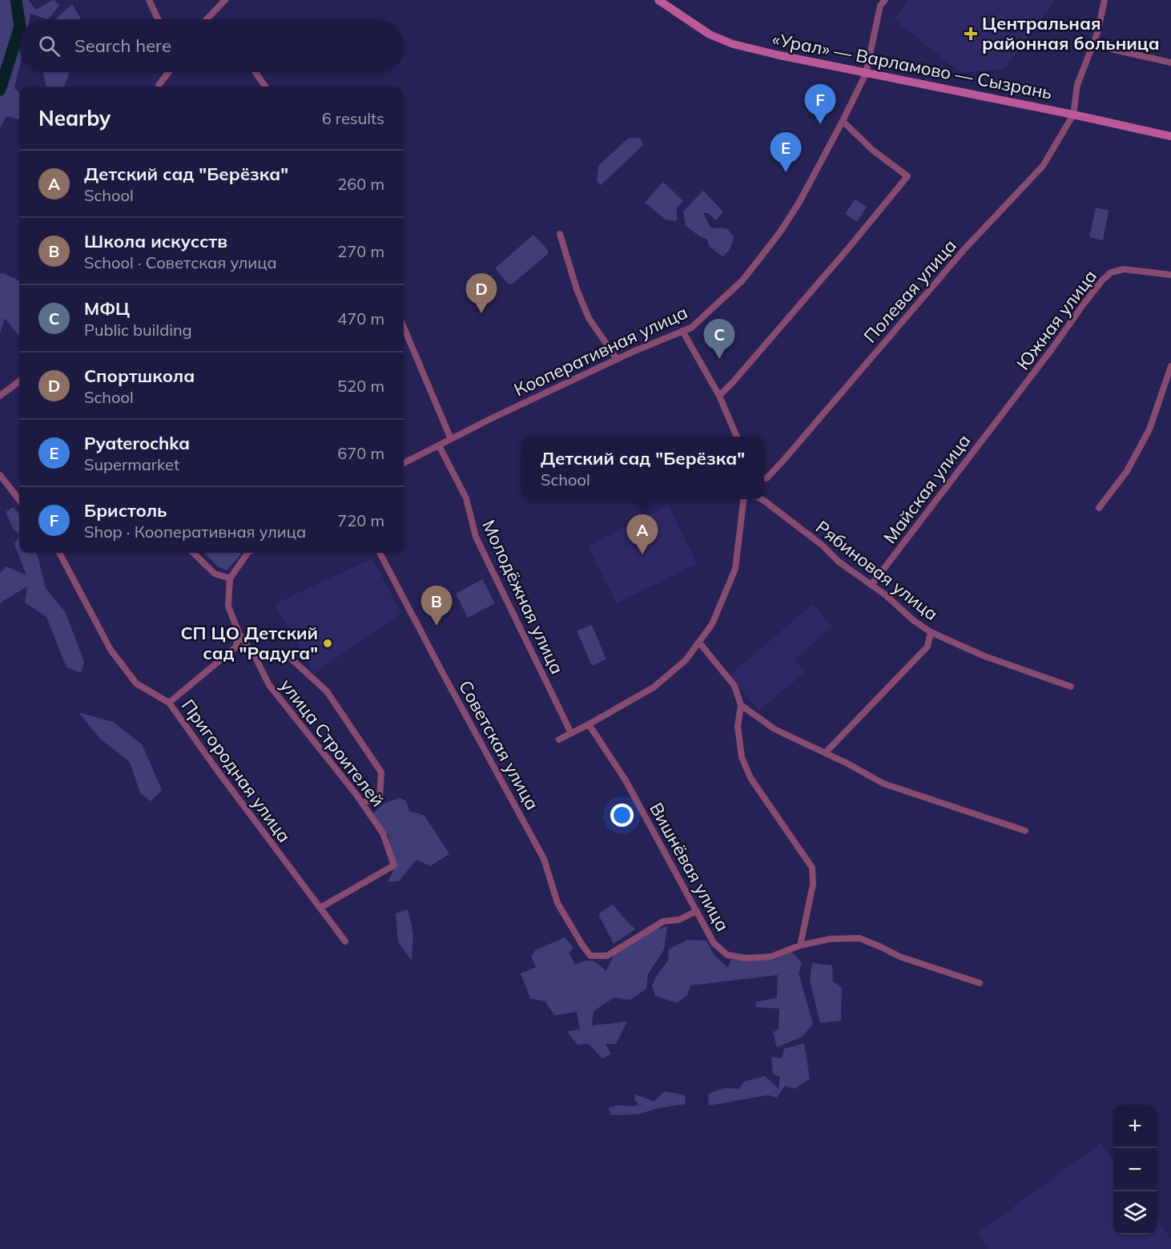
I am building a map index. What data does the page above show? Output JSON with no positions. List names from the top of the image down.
{
  "streets": {
    "main road": ["«Урал» — Варламово — Сызрань"],
    "street": [
      "Полевая улица",
      "Южная улица",
      "Кооперативная улица",
      "Майская улица",
      "Рябиновая улица",
      "Молодёжная улица",
      "улица Строителей",
      "Советская улица",
      "Пригородная улица",
      "Вишнёвая улица"
    ]
  },
  "crossings": [
    ["«Урал» — Варламово — Сызрань", "Полевая улица"],
    ["«Урал» — Варламово — Сызрань", "Кооперативная улица"],
    ["Южная улица", "Майская улица"],
    ["Кооперативная улица", "Молодёжная улица"],
    ["Майская улица", "Рябиновая улица"],
    ["улица Строителей", "Пригородная улица"],
    ["Советская улица", "Вишнёвая улица"]
  ],
  "places": {
    "health": ["Центральная районная больница"],
    "other": ["СП ЦО Детский сад \"Радуга\""]
  },
  "page": {
    "search": "Search here",
    "pins": [
      "F",
      "E",
      "D",
      "C",
      "A",
      "B"
    ],
    "heading": ["Nearby", "6 results"],
    "list": [
      {
        "mark": "A",
        "name": "Детский сад \"Берёзка\"",
        "note": "School",
        "value": "260 m"
      },
      {
        "mark": "B",
        "name": "Школа искусств",
        "note": "School · Советская улица",
        "value": "270 m"
      },
      {
        "mark": "C",
        "name": "МФЦ",
        "note": "Public building",
        "value": "470 m"
      },
      {
        "mark": "D",
        "name": "Спортшкола",
        "note": "School",
        "value": "520 m"
      },
      {
        "mark": "E",
        "name": "Pyaterochka",
        "note": "Supermarket",
        "value": "670 m"
      },
      {
        "mark": "F",
        "name": "Бристоль",
        "note": "Shop · Кооперативная улица",
        "value": "720 m"
      }
    ],
    "popup": ["Детский сад \"Берёзка\"", "School"],
    "map_buttons": ["+", "−"]
  }
}
